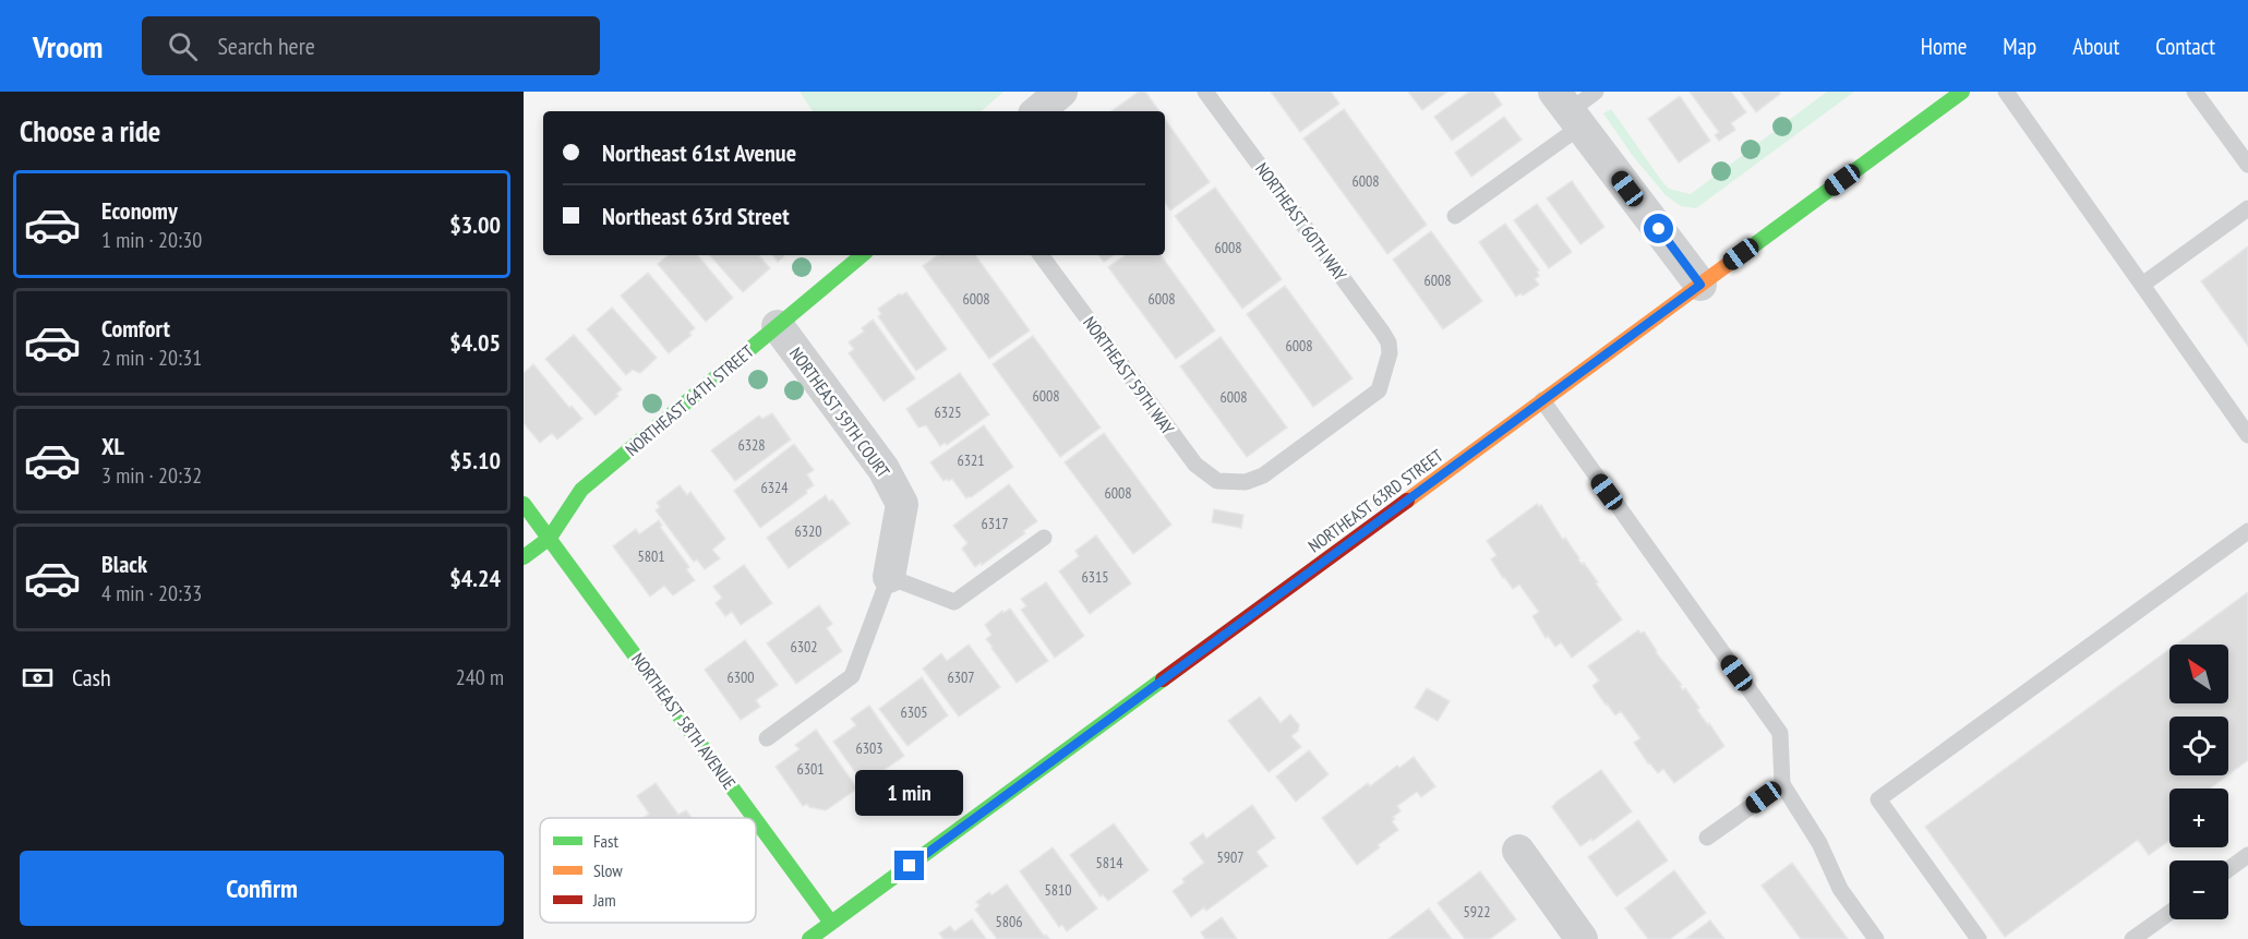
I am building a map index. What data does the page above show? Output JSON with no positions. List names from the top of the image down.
{
  "streets": {
    "main road": ["NORTHEAST 64TH STREET", "NORTHEAST 63RD STREET", "NORTHEAST 58TH AVENUE"],
    "street": ["NORTHEAST 59TH COURT"],
    "lane": ["NORTHEAST 60TH WAY", "NORTHEAST 59TH WAY"]
  },
  "crossings": [
    ["NORTHEAST 60TH WAY", "NORTHEAST 59TH WAY"],
    ["NORTHEAST 64TH STREET", "NORTHEAST 59TH COURT"],
    ["NORTHEAST 64TH STREET", "NORTHEAST 58TH AVENUE"],
    ["NORTHEAST 63RD STREET", "NORTHEAST 58TH AVENUE"]
  ],
  "house_numbers": [
    "6008",
    "6008",
    "6008",
    "6008",
    "6008",
    "6008",
    "6008",
    "6008",
    "6325",
    "6328",
    "6321",
    "6324",
    "6008",
    "6317",
    "6320",
    "5801",
    "6315",
    "6302",
    "6300",
    "6307",
    "6305",
    "6303",
    "6301",
    "5907",
    "5814",
    "5810",
    "5922",
    "5806"
  ],
  "legend": ["Fast", "Slow", "Jam"],
  "north": "top left",
  "page": {
    "header": "Vroom",
    "search": "Search here",
    "nav": [
      "Home",
      "Map",
      "About",
      "Contact"
    ],
    "heading": "Choose a ride",
    "banner": ["Northeast 61st Avenue", "Northeast 63rd Street"],
    "list": [
      {
        "name": "Economy",
        "note": "1 min · 20:30",
        "value": "$3.00"
      },
      {
        "name": "Comfort",
        "note": "2 min · 20:31",
        "value": "$4.05"
      },
      {
        "name": "XL",
        "note": "3 min · 20:32",
        "value": "$5.10"
      },
      {
        "name": "Black",
        "note": "4 min · 20:33",
        "value": "$4.24"
      }
    ],
    "pay": ["Cash", "240 m"],
    "map_buttons": ["+", "−"],
    "bubble": "1 min",
    "buttons": "Confirm"
  }
}
